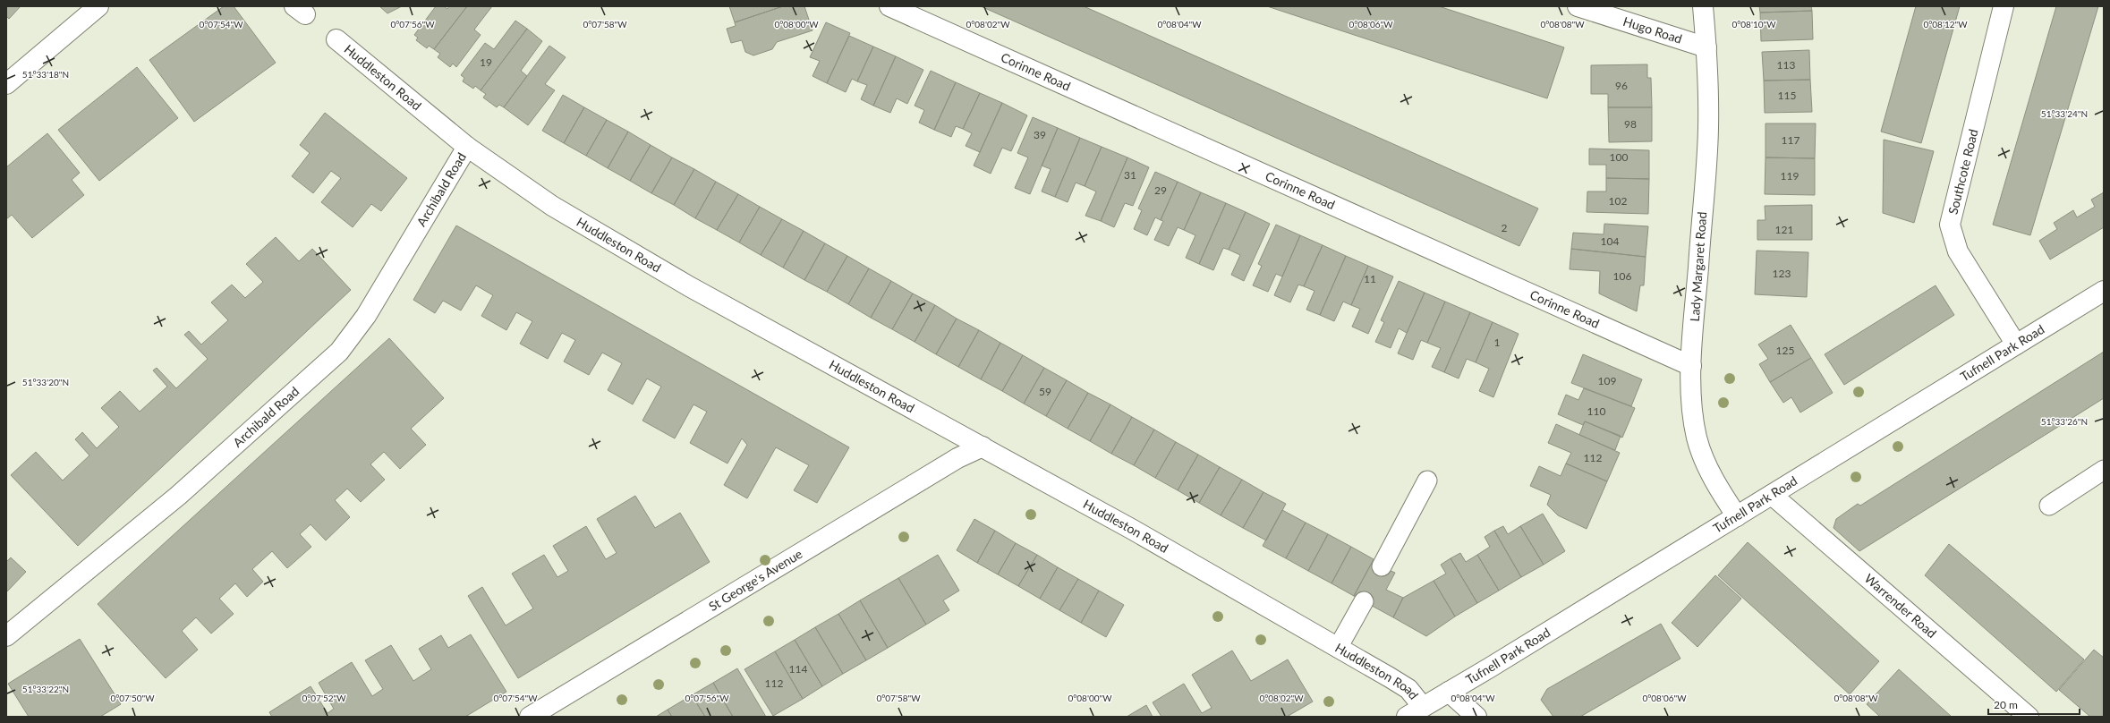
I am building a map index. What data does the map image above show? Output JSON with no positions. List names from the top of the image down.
{
  "streets": {
    "street": [
      "Hugo Road",
      "Corinne Road",
      "Huddleston Road",
      "Southcote Road",
      "Archibald Road",
      "Lady Margaret Road",
      "Tufnell Park Road",
      "St George's Avenue",
      "Warrender Road"
    ]
  },
  "crossings": [
    ["Hugo Road", "Lady Margaret Road"],
    ["Corinne Road", "Lady Margaret Road"],
    ["Huddleston Road", "Archibald Road"],
    ["Huddleston Road", "Tufnell Park Road"],
    ["Huddleston Road", "St George's Avenue"],
    ["Southcote Road", "Tufnell Park Road"],
    ["Lady Margaret Road", "Tufnell Park Road"],
    ["Tufnell Park Road", "Warrender Road"]
  ],
  "house_numbers": [
    "19",
    "113",
    "96",
    "115",
    "98",
    "39",
    "117",
    "100",
    "31",
    "119",
    "29",
    "102",
    "2",
    "121",
    "104",
    "123",
    "106",
    "11",
    "1",
    "125",
    "109",
    "59",
    "110",
    "112",
    "114",
    "112"
  ],
  "scale_bar": "20 m",
  "coordinates": [
    "0°07'54\"W",
    "0°07'56\"W",
    "0°07'58\"W",
    "0°08'00\"W",
    "0°08'04\"W",
    "0°08'08\"W",
    "0°08'10\"W",
    "0°08'12\"W",
    "0°08'02\"W",
    "0°08'06\"W",
    "51°33'18\"N",
    "51°33'24\"N",
    "51°33'20\"N",
    "51°33'26\"N",
    "51°33'22\"N",
    "0°07'50\"W",
    "0°07'52\"W"
  ]
}
